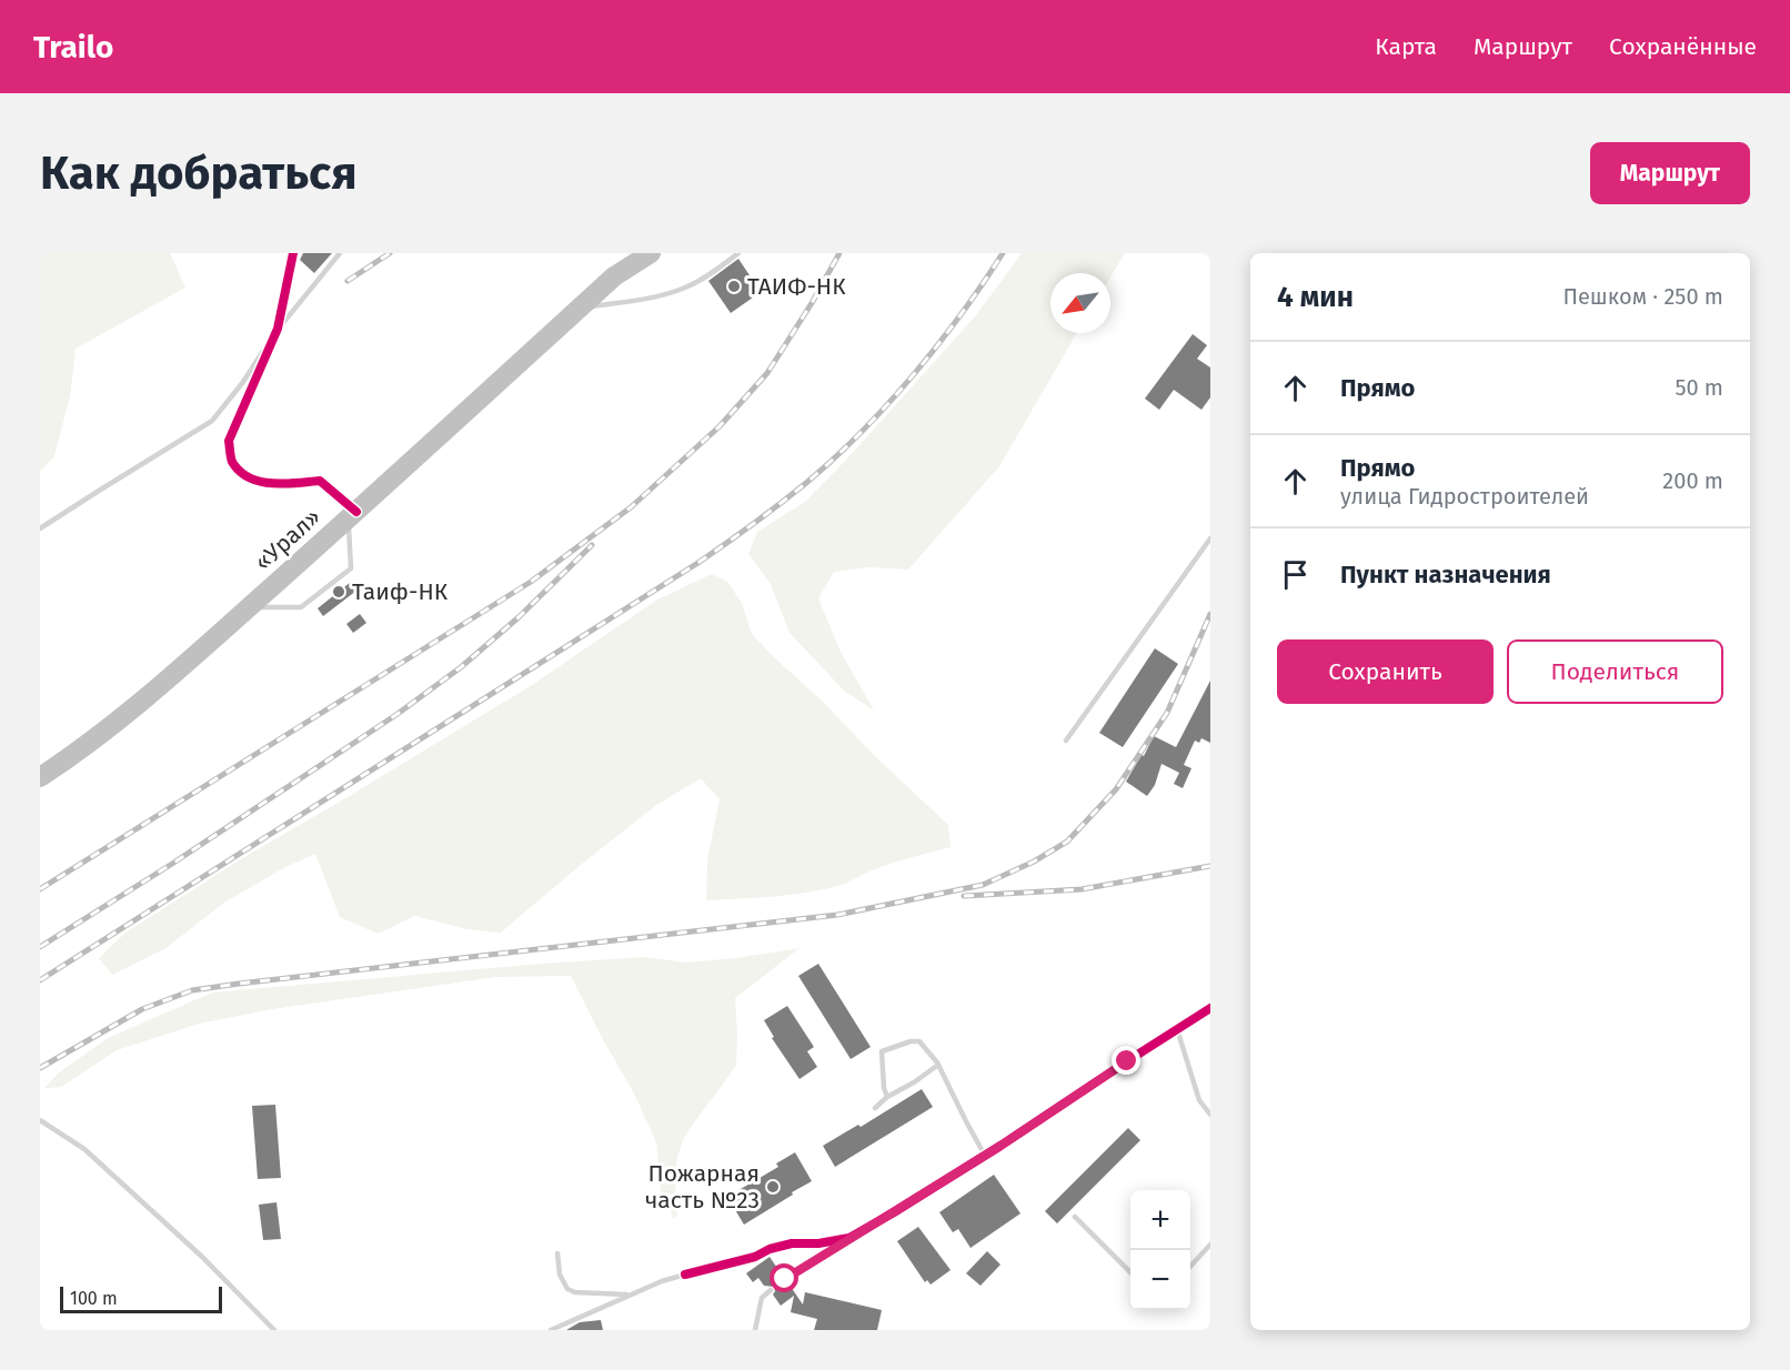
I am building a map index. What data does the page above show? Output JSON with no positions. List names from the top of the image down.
{
  "streets": {
    "highway": ["«Урал»"]
  },
  "places": ["ТАИФ-НК", "Таиф-НК", "Пожарная часть №23"],
  "scale_bar": "100 m",
  "north": "bottom left",
  "page": {
    "header": "Trailo",
    "nav": ["Карта", "Маршрут", "Сохранённые"],
    "buttons": [
      "Маршрут",
      ["Сохранить", "Поделиться"]
    ],
    "title": "Как добраться",
    "heading": ["4 мин", "Пешком · 250 m"],
    "list": [
      ["Прямо", "50 m"],
      ["Прямо", "улица Гидростроителей", "200 m"],
      "Пункт назначения"
    ],
    "map_buttons": ["+", "−"],
    "scale": "100 m"
  }
}
